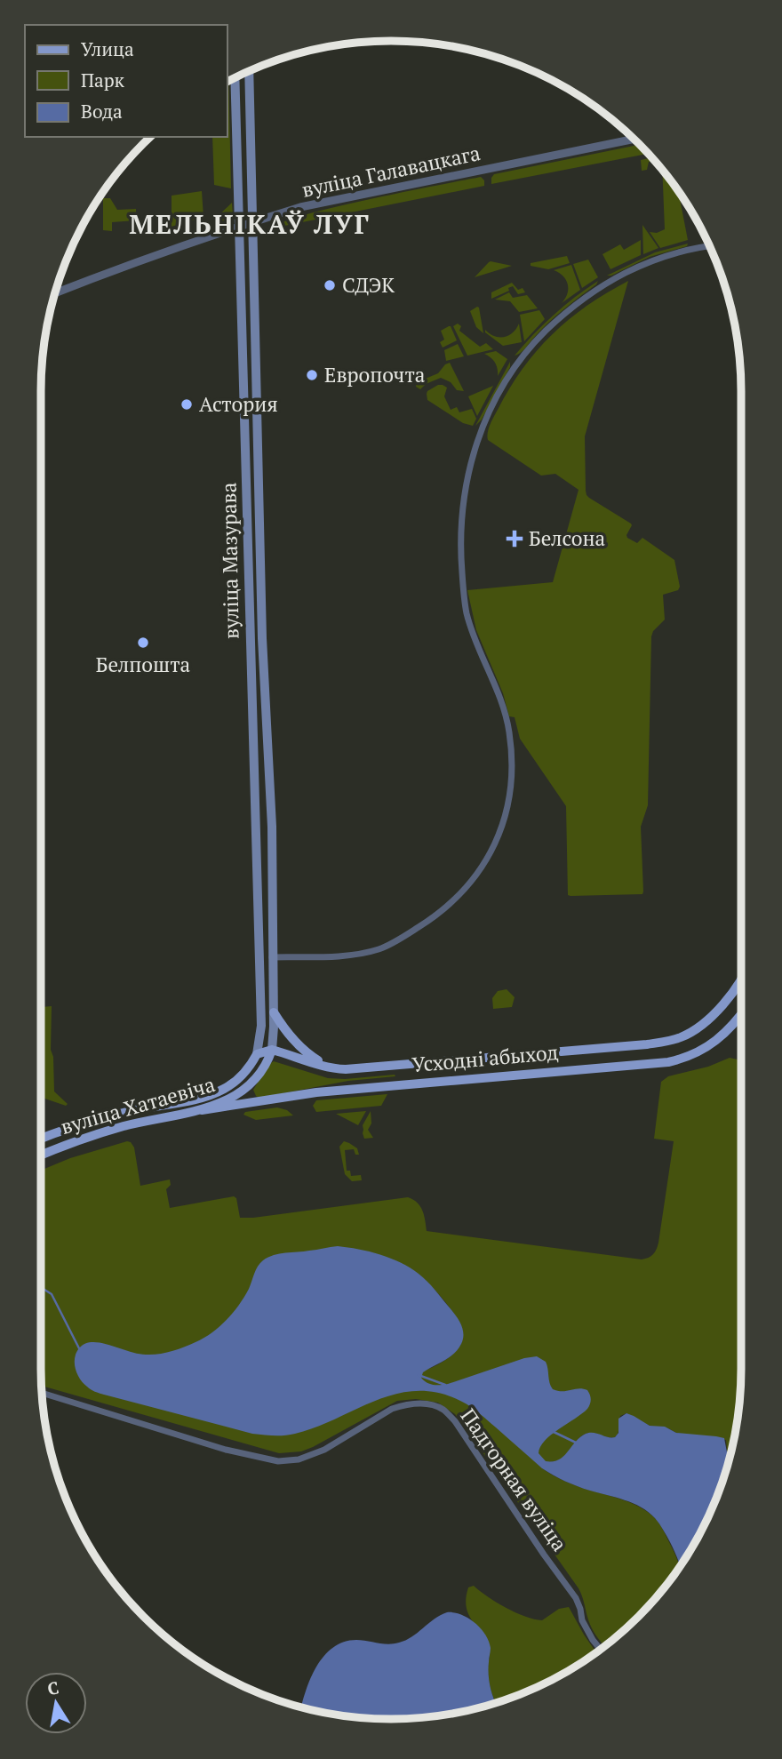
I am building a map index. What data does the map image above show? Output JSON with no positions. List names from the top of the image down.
{
  "streets": {
    "main road": ["вуліца Мазурава", "Усходні абыход", "вуліца Хатаевіча"],
    "street": ["вуліца Галавацкага", "Падгорная вуліца"]
  },
  "crossings": [
    ["вуліца Галавацкага", "вуліца Мазурава"],
    ["вуліца Мазурава", "Усходні абыход"],
    ["вуліца Мазурава", "вуліца Хатаевіча"],
    ["Усходні абыход", "вуліца Хатаевіча"]
  ],
  "districts": ["МЕЛЬНІКАЎ ЛУГ"],
  "places": {
    "other": [
      "СДЭК",
      "Европочта",
      "Астория",
      "Белпошта"
    ],
    "health": ["Белсона"]
  },
  "legend": ["Улица", "Парк", "Вода"],
  "north": "top"
}
